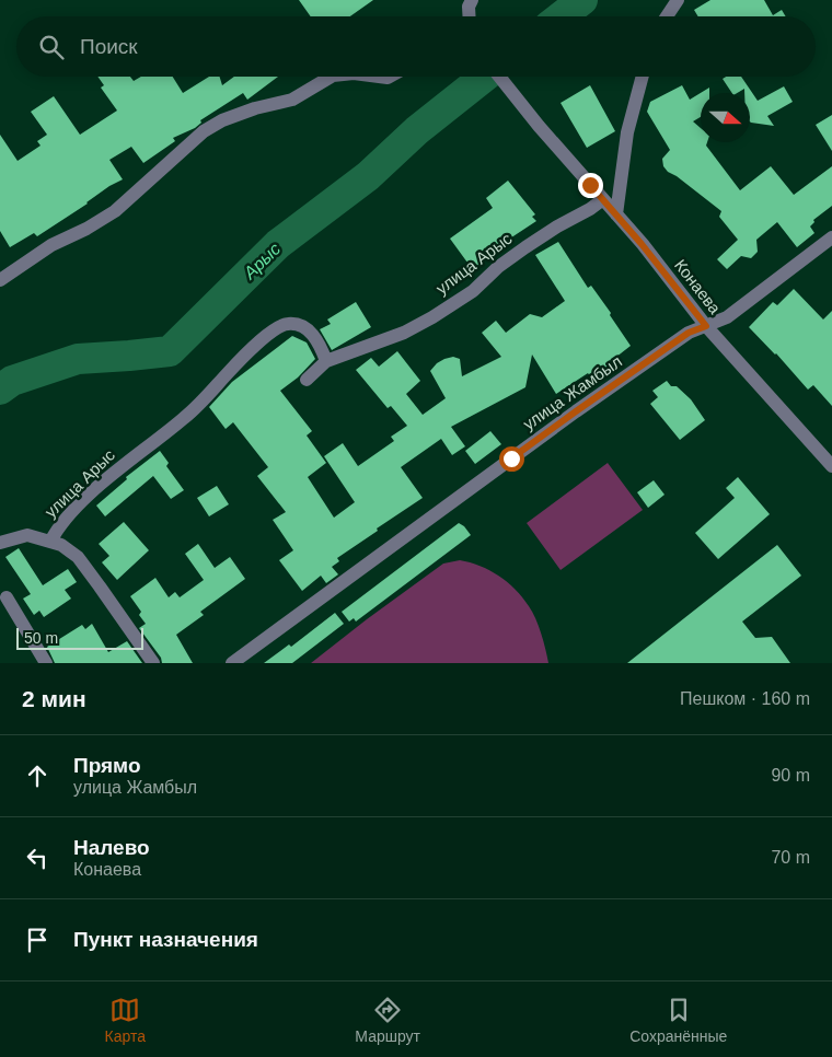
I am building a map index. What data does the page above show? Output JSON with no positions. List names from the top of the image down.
{
  "streets": {
    "street": ["улица Арыс", "Конаева", "улица Жамбыл"]
  },
  "crossings": [
    ["улица Арыс", "Конаева"],
    ["Конаева", "улица Жамбыл"]
  ],
  "water": ["Арыс"],
  "scale_bar": "50 m",
  "north": "right",
  "page": {
    "search": "Поиск",
    "scale": "50 m",
    "heading": ["2 мин", "Пешком · 160 m"],
    "list": [
      ["Прямо", "улица Жамбыл", "90 m"],
      ["Налево", "Конаева", "70 m"],
      "Пункт назначения"
    ],
    "nav": ["Карта", "Маршрут", "Сохранённые"]
  }
}
